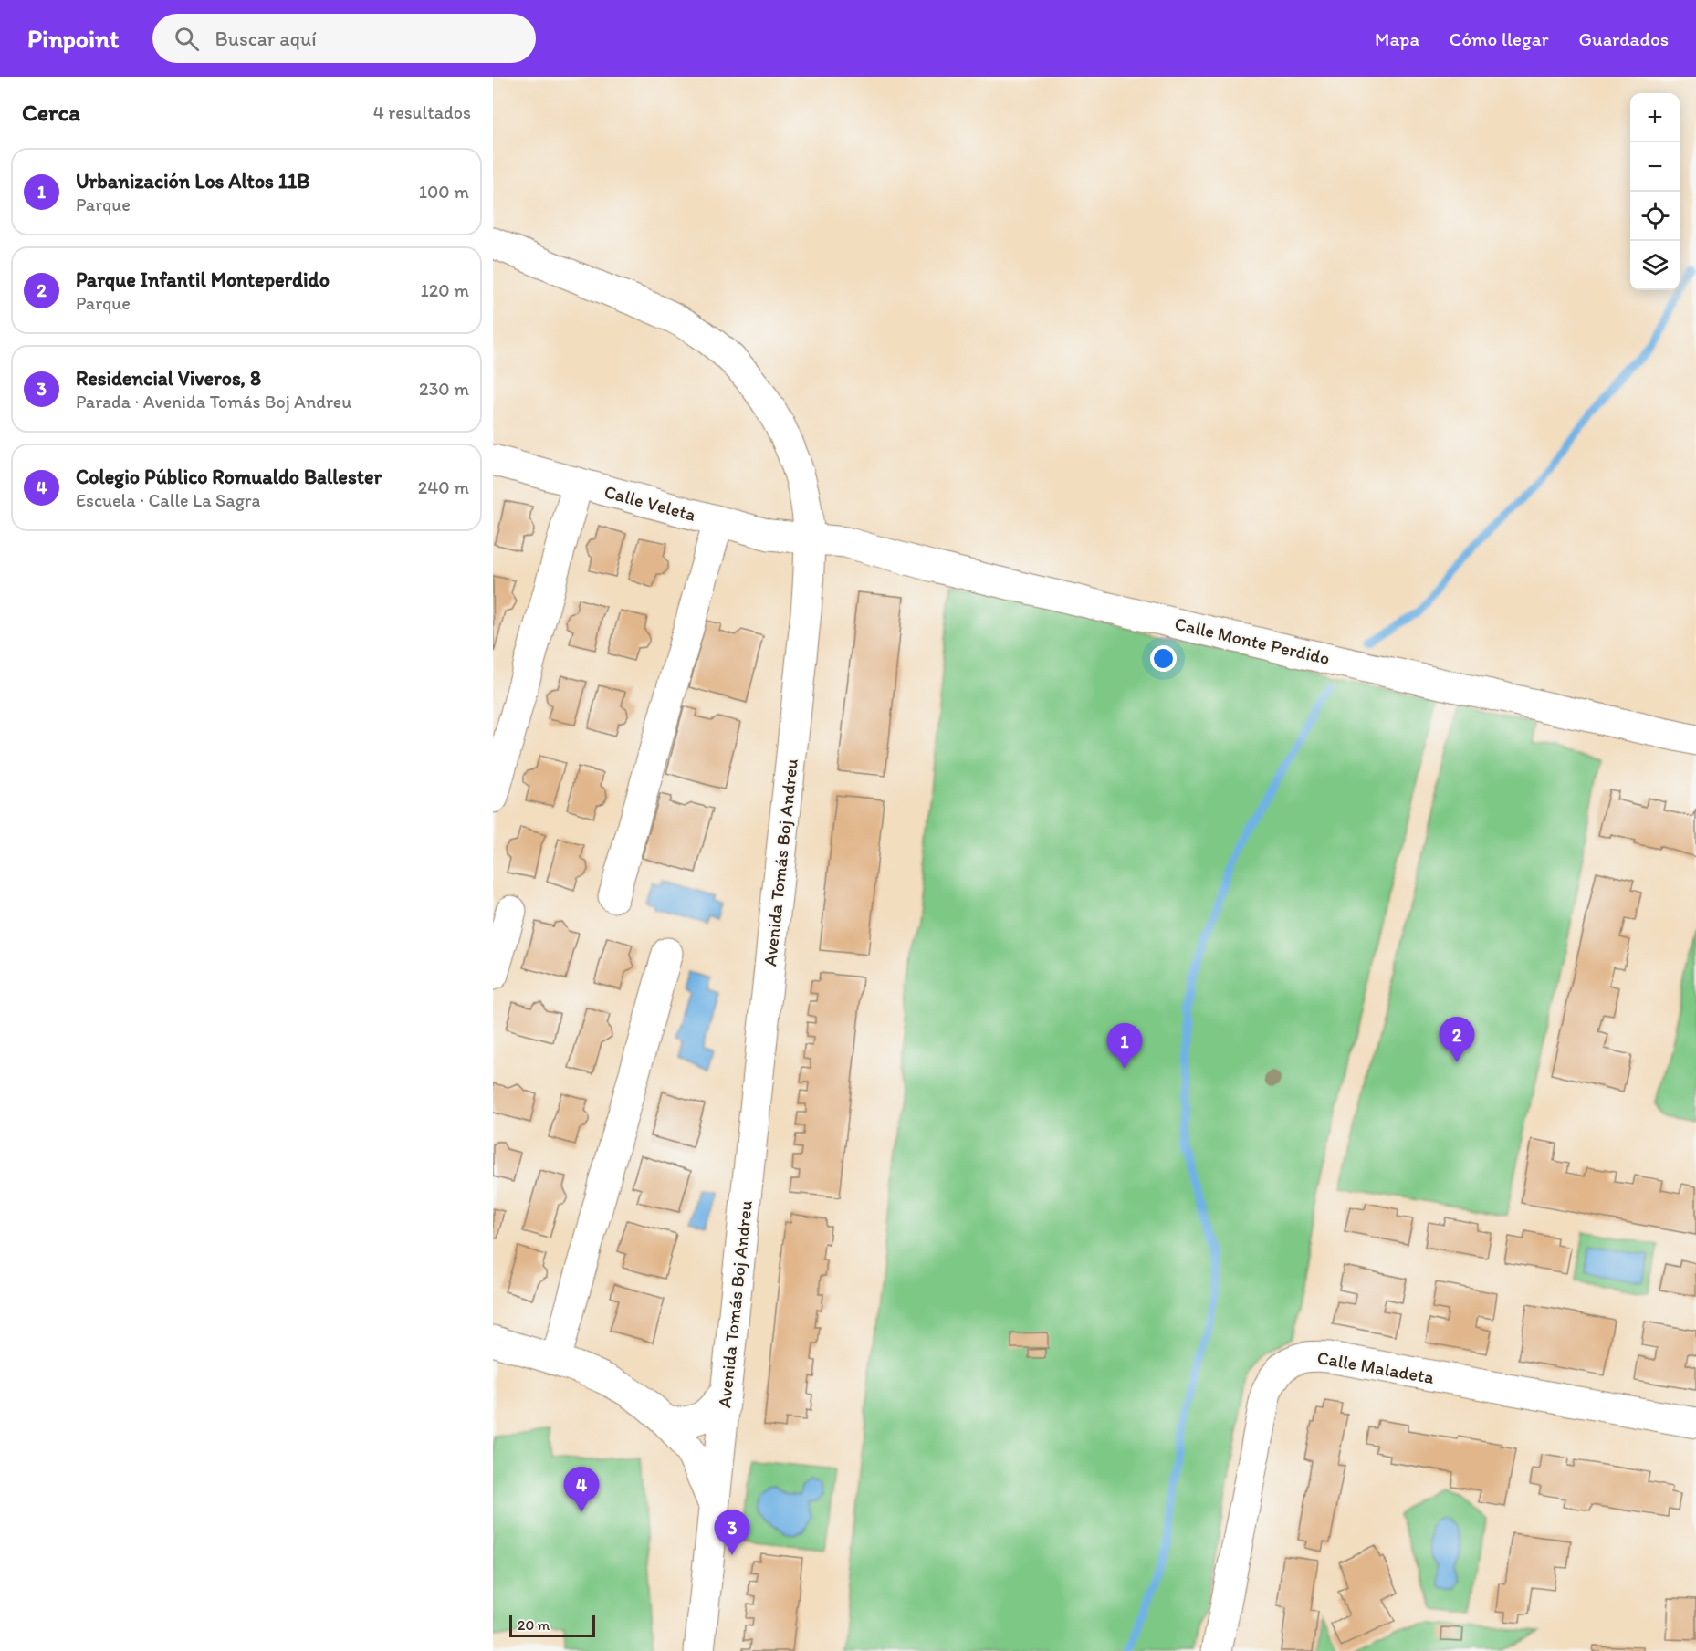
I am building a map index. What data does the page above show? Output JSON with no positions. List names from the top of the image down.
{
  "streets": {
    "street": [
      "Calle Veleta",
      "Calle Monte Perdido",
      "Avenida Tomás Boj Andreu",
      "Calle Maladeta"
    ]
  },
  "crossings": [
    ["Calle Veleta", "Calle Monte Perdido"],
    ["Calle Veleta", "Avenida Tomás Boj Andreu"],
    ["Calle Monte Perdido", "Avenida Tomás Boj Andreu"]
  ],
  "scale_bar": "20 m",
  "page": {
    "header": "Pinpoint",
    "search": "Buscar aquí",
    "nav": ["Mapa", "Cómo llegar", "Guardados"],
    "heading": ["Cerca", "4 resultados"],
    "map_buttons": ["+", "−"],
    "list": [
      {
        "mark": "1",
        "name": "Urbanización Los Altos 11B",
        "note": "Parque",
        "value": "100 m"
      },
      {
        "mark": "2",
        "name": "Parque Infantil Monteperdido",
        "note": "Parque",
        "value": "120 m"
      },
      {
        "mark": "3",
        "name": "Residencial Viveros, 8",
        "note": "Parada · Avenida Tomás Boj Andreu",
        "value": "230 m"
      },
      {
        "mark": "4",
        "name": "Colegio Público Romualdo Ballester",
        "note": "Escuela · Calle La Sagra",
        "value": "240 m"
      }
    ],
    "pins": [
      "2",
      "1",
      "4",
      "3"
    ],
    "scale": "20 m"
  }
}
